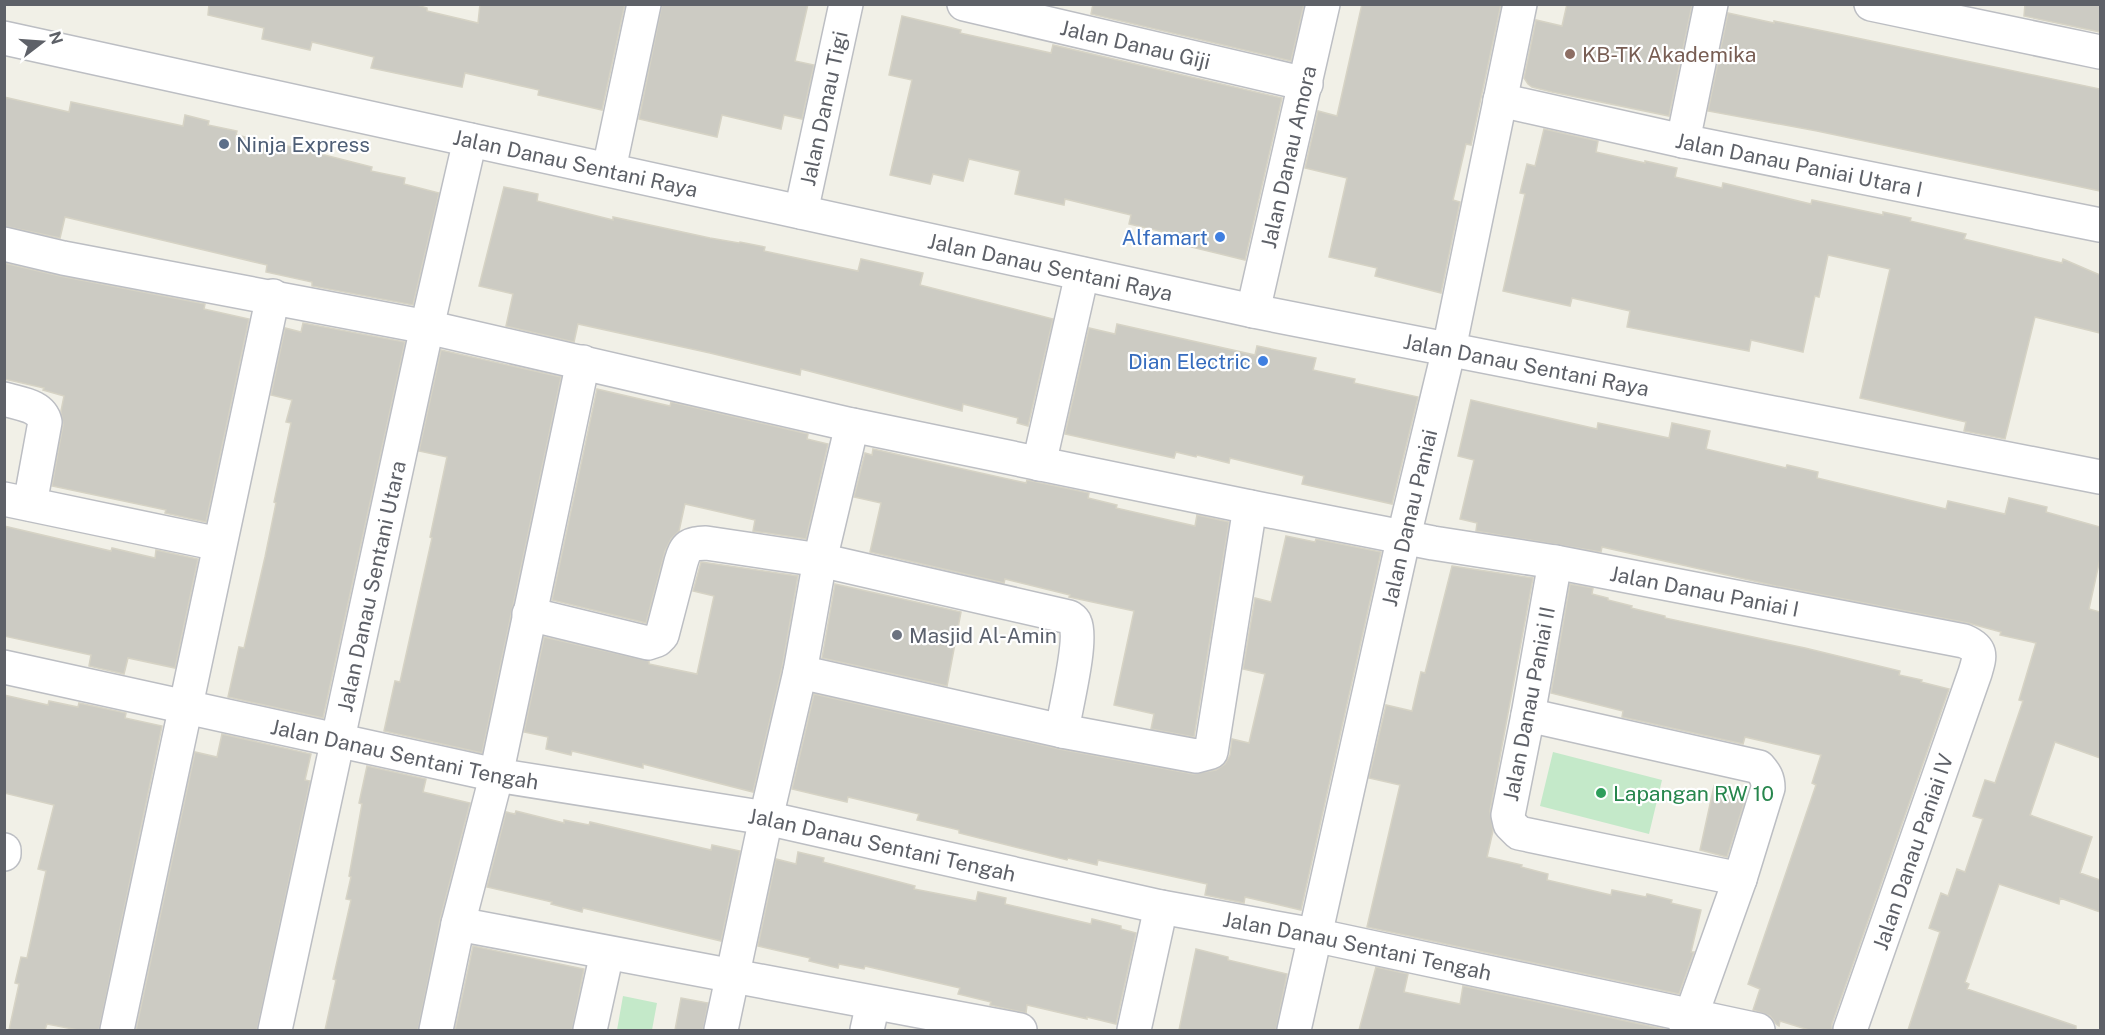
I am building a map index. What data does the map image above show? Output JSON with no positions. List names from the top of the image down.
{
  "streets": {
    "street": [
      "Jalan Danau Giji",
      "Jalan Danau Tigi",
      "Jalan Danau Amora",
      "Jalan Danau Sentani Raya",
      "Jalan Danau Paniai Utara I",
      "Jalan Danau Paniai",
      "Jalan Danau Sentani Utara",
      "Jalan Danau Paniai I",
      "Jalan Danau Paniai II",
      "Jalan Danau Sentani Tengah",
      "Jalan Danau Paniai IV"
    ]
  },
  "crossings": [
    ["Jalan Danau Giji", "Jalan Danau Amora"],
    ["Jalan Danau Tigi", "Jalan Danau Sentani Raya"],
    ["Jalan Danau Amora", "Jalan Danau Sentani Raya"],
    ["Jalan Danau Sentani Raya", "Jalan Danau Paniai"],
    ["Jalan Danau Sentani Raya", "Jalan Danau Sentani Utara"],
    ["Jalan Danau Paniai Utara I", "Jalan Danau Paniai"],
    ["Jalan Danau Paniai", "Jalan Danau Paniai I"],
    ["Jalan Danau Paniai", "Jalan Danau Sentani Tengah"],
    ["Jalan Danau Sentani Utara", "Jalan Danau Paniai I"],
    ["Jalan Danau Sentani Utara", "Jalan Danau Sentani Tengah"],
    ["Jalan Danau Paniai I", "Jalan Danau Paniai II"],
    ["Jalan Danau Paniai I", "Jalan Danau Paniai IV"]
  ],
  "places": [
    "KB-TK Akademika",
    "Ninja Express",
    "Alfamart",
    "Dian Electric",
    "Masjid Al-Amin",
    "Lapangan RW 10"
  ],
  "north": "right"
}
